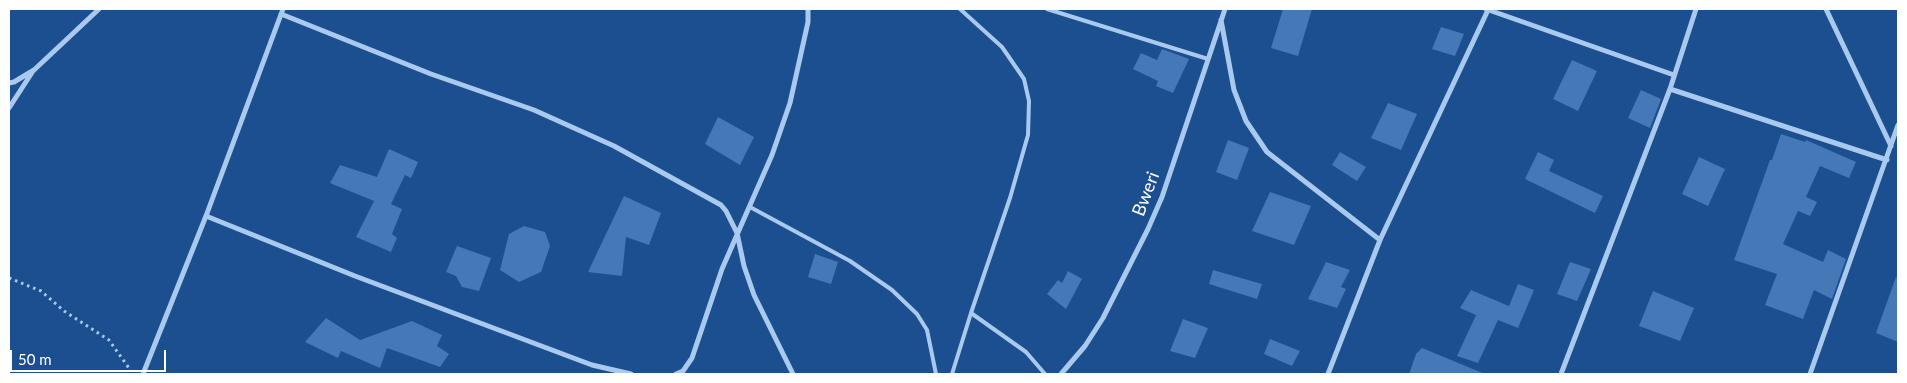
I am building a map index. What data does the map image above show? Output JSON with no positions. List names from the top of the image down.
{
  "streets": {
    "street": ["Bweri"]
  },
  "scale_bar": "50 m"
}
